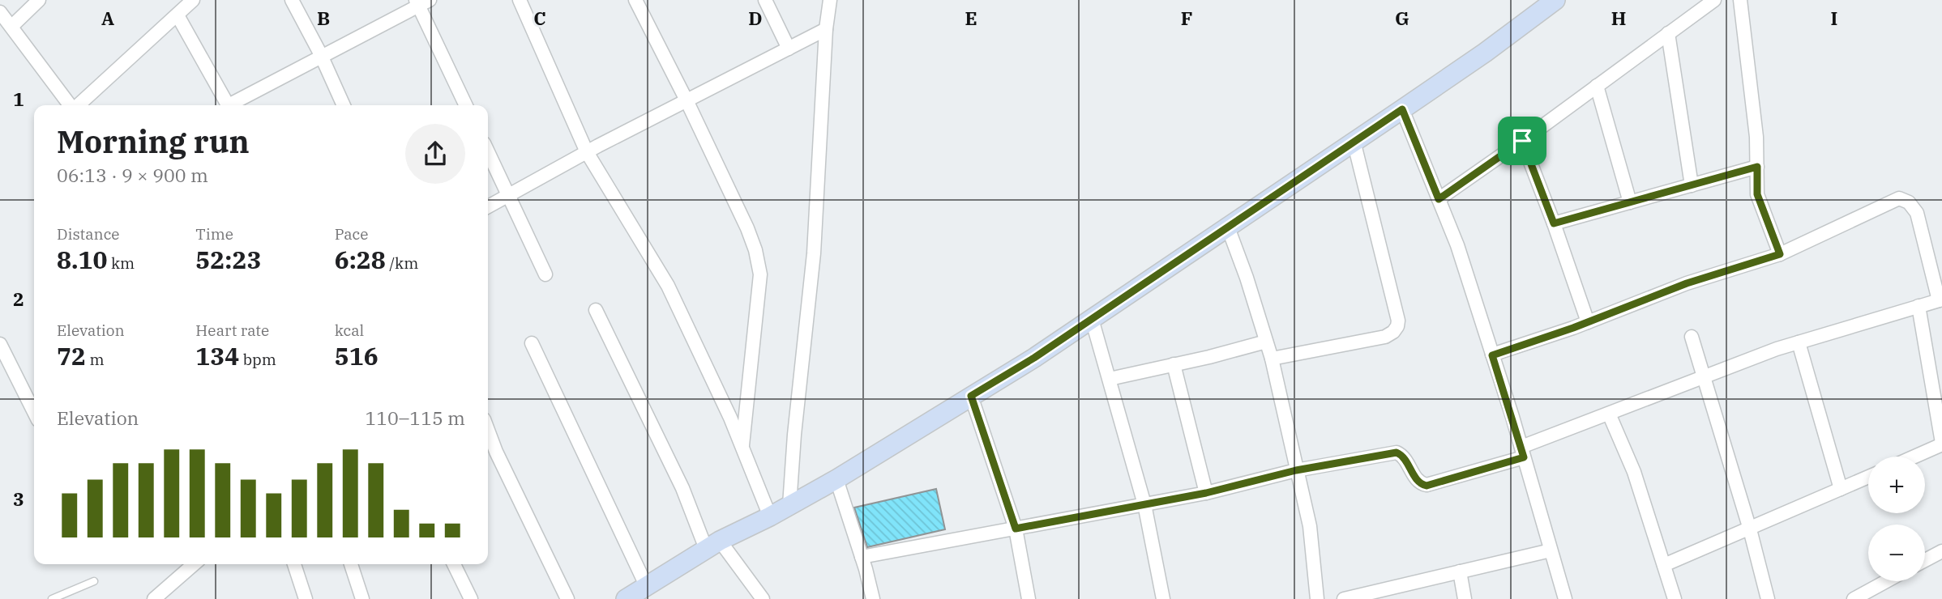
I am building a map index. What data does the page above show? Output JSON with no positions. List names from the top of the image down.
{
  "page": {
    "heading": ["Morning run", "06:13 · 9 × 900 m"],
    "stats": [
      ["Distance", "8.10 km"],
      ["Time", "52:23"],
      ["Pace", "6:28 /km"],
      ["Elevation", "72 m"],
      ["Heart rate", "134 bpm"],
      ["kcal", "516"]
    ],
    "chart": ["Elevation", "110–115 m"],
    "map_buttons": ["+", "−"]
  },
  "grid": {
    "columns": [
      "A",
      "B",
      "C",
      "D",
      "E",
      "F",
      "G",
      "H",
      "I"
    ],
    "rows": ["1", "2", "3"]
  }
}
